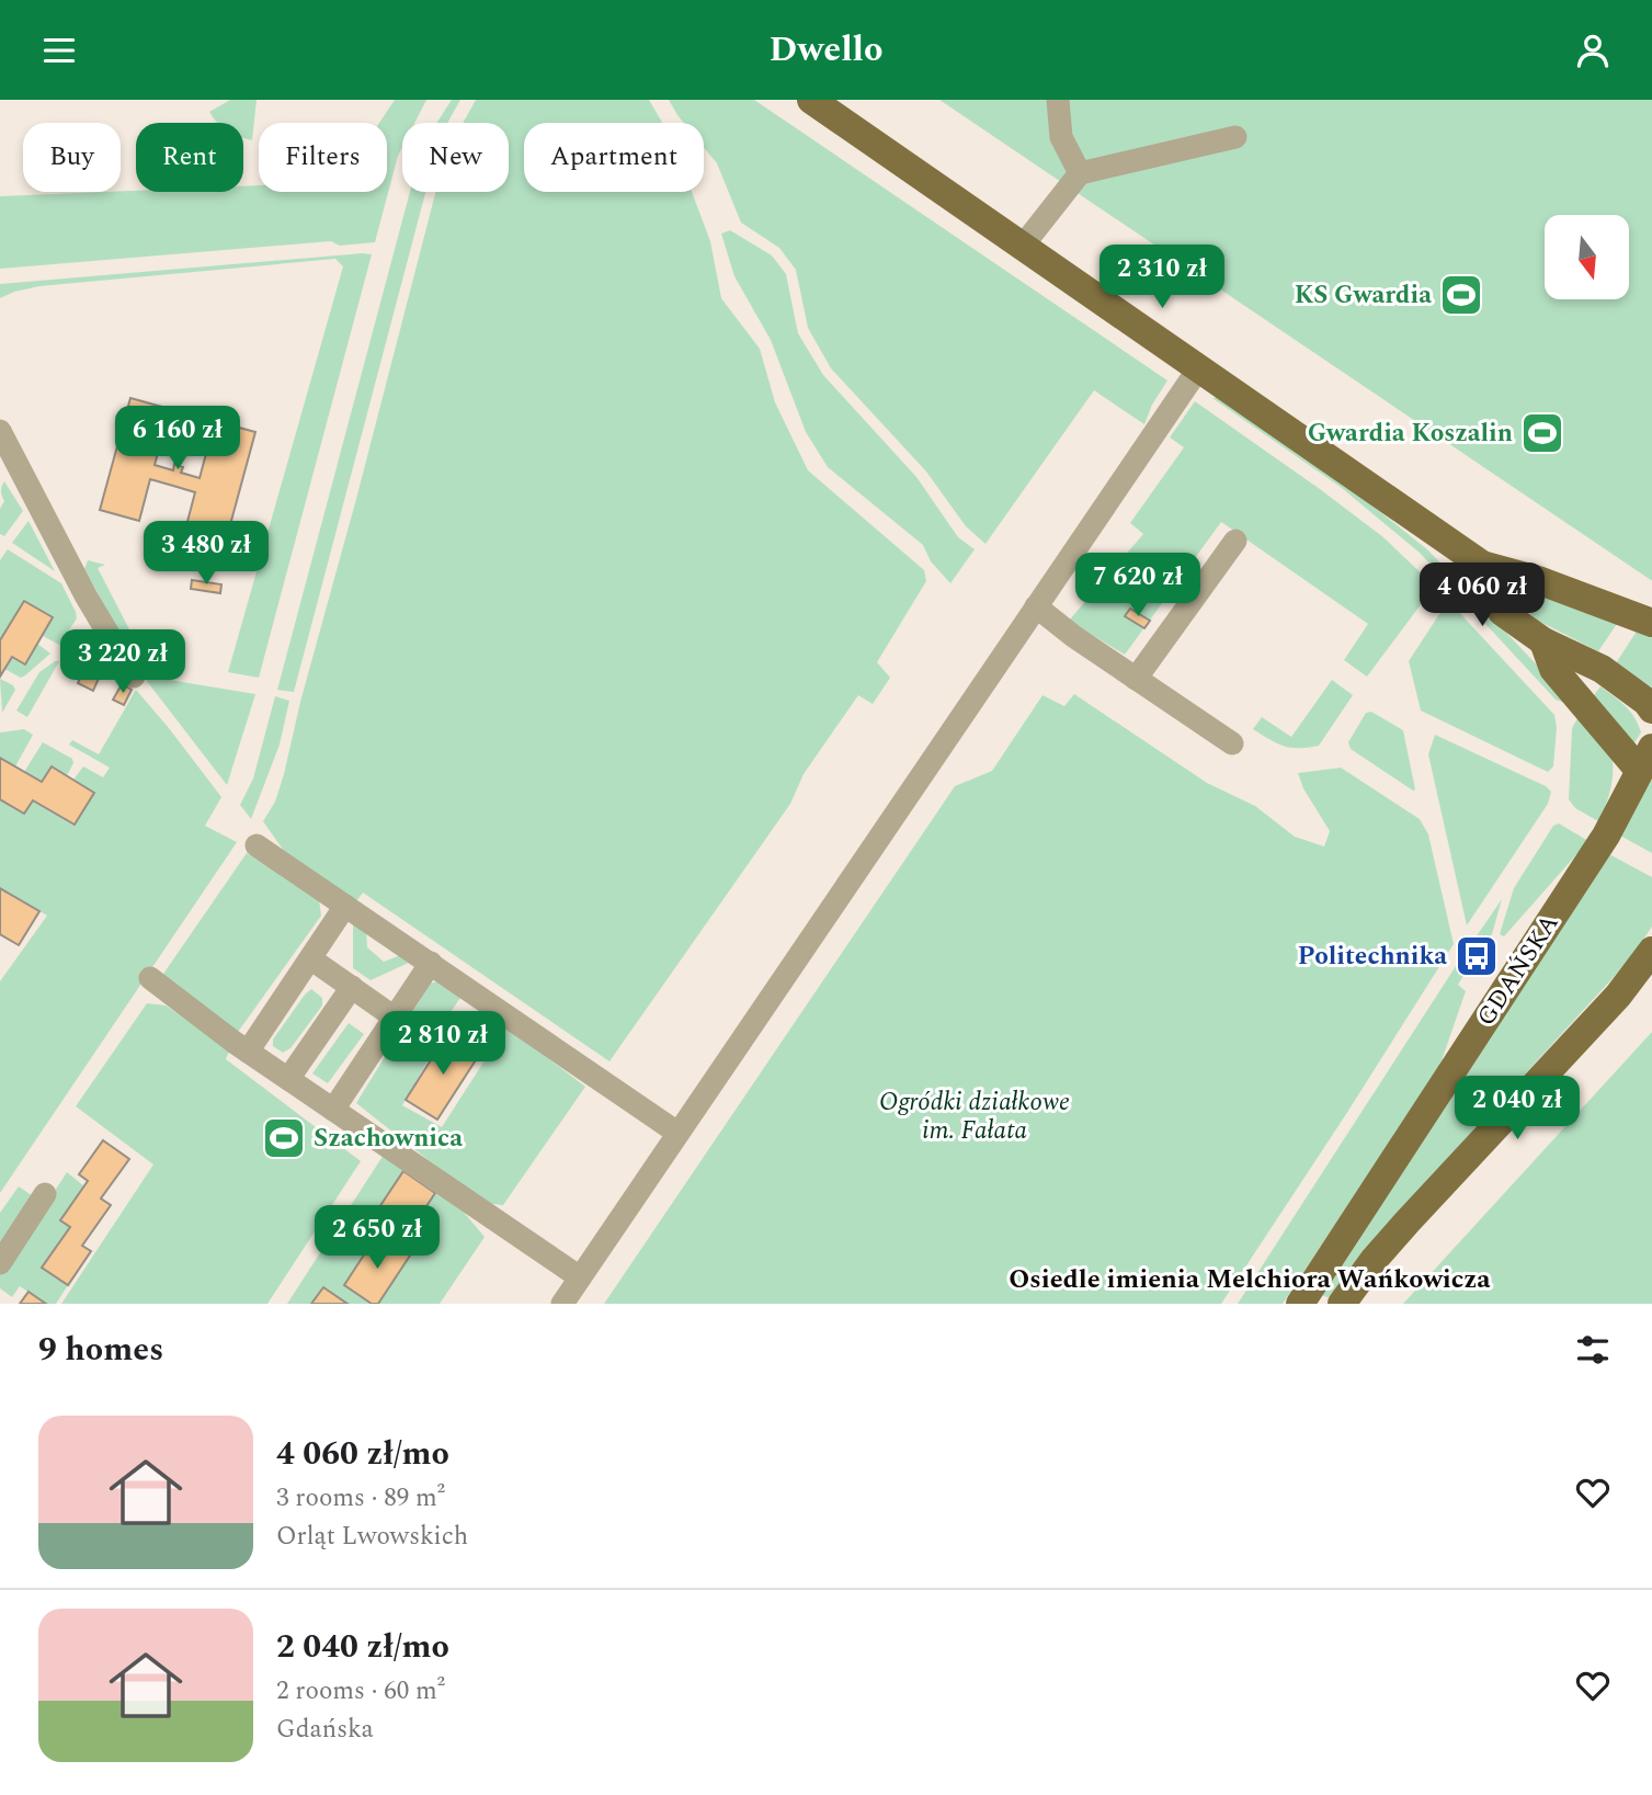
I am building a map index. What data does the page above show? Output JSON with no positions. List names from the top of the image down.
{
  "streets": {
    "main road": ["GDAŃSKA"]
  },
  "districts": ["Osiedle imienia Melchiora Wańkowicza"],
  "parks": ["Ogródki działkowe im. Fałata"],
  "places": {
    "sports": ["KS Gwardia", "Gwardia Koszalin", "Szachownica"],
    "bus stop": ["Politechnika"]
  },
  "north": "bottom",
  "page": {
    "header": "Dwello",
    "chip": [
      "Buy",
      "Rent",
      "Filters",
      "New",
      "Apartment"
    ],
    "price": [
      "2 310 zł",
      "6 160 zł",
      "3 480 zł",
      "7 620 zł",
      "4 060 zł",
      "3 220 zł",
      "2 810 zł",
      "2 040 zł",
      "2 650 zł"
    ],
    "heading": "9 homes",
    "list": [
      {
        "name": "4 060 zł/mo",
        "note": "3 rooms · 89 m² · Orląt Lwowskich"
      },
      {
        "name": "2 040 zł/mo",
        "note": "2 rooms · 60 m² · Gdańska"
      }
    ]
  }
}
